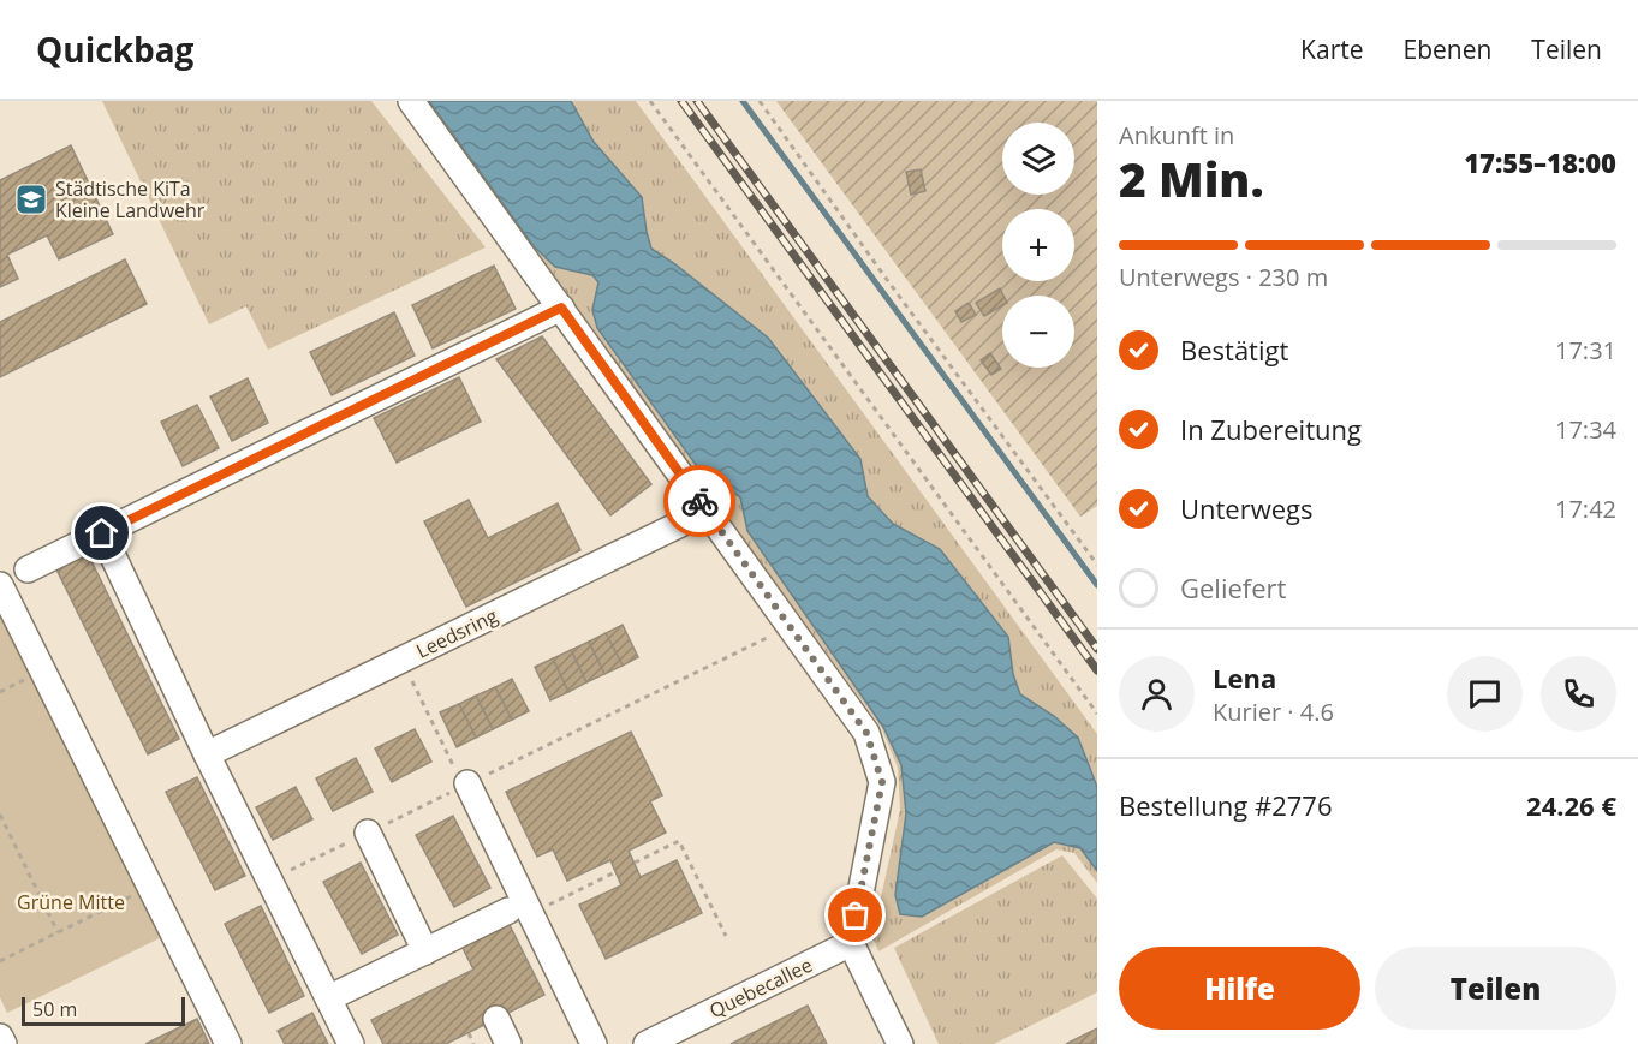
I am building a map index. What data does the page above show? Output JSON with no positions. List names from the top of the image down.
{
  "streets": {
    "street": ["Leedsring", "Quebecallee"]
  },
  "parks": ["Grüne Mitte"],
  "places": {
    "school or university": ["Städtische KiTa Kleine Landwehr"]
  },
  "scale_bar": "50 m",
  "page": {
    "header": "Quickbag",
    "nav": ["Karte", "Ebenen", "Teilen"],
    "heading": ["2 Min.", "Ankunft in", "17:55–18:00"],
    "panel": [
      "Lena",
      "Kurier · 4.6",
      "Bestellung #2776",
      "24.26 €"
    ],
    "map_buttons": ["+", "−"],
    "bar": "Unterwegs · 230 m",
    "list": [
      ["Bestätigt", "17:31"],
      ["In Zubereitung", "17:34"],
      ["Unterwegs", "17:42"],
      "Geliefert"
    ],
    "buttons": ["Hilfe", "Teilen"],
    "scale": "50 m"
  }
}
